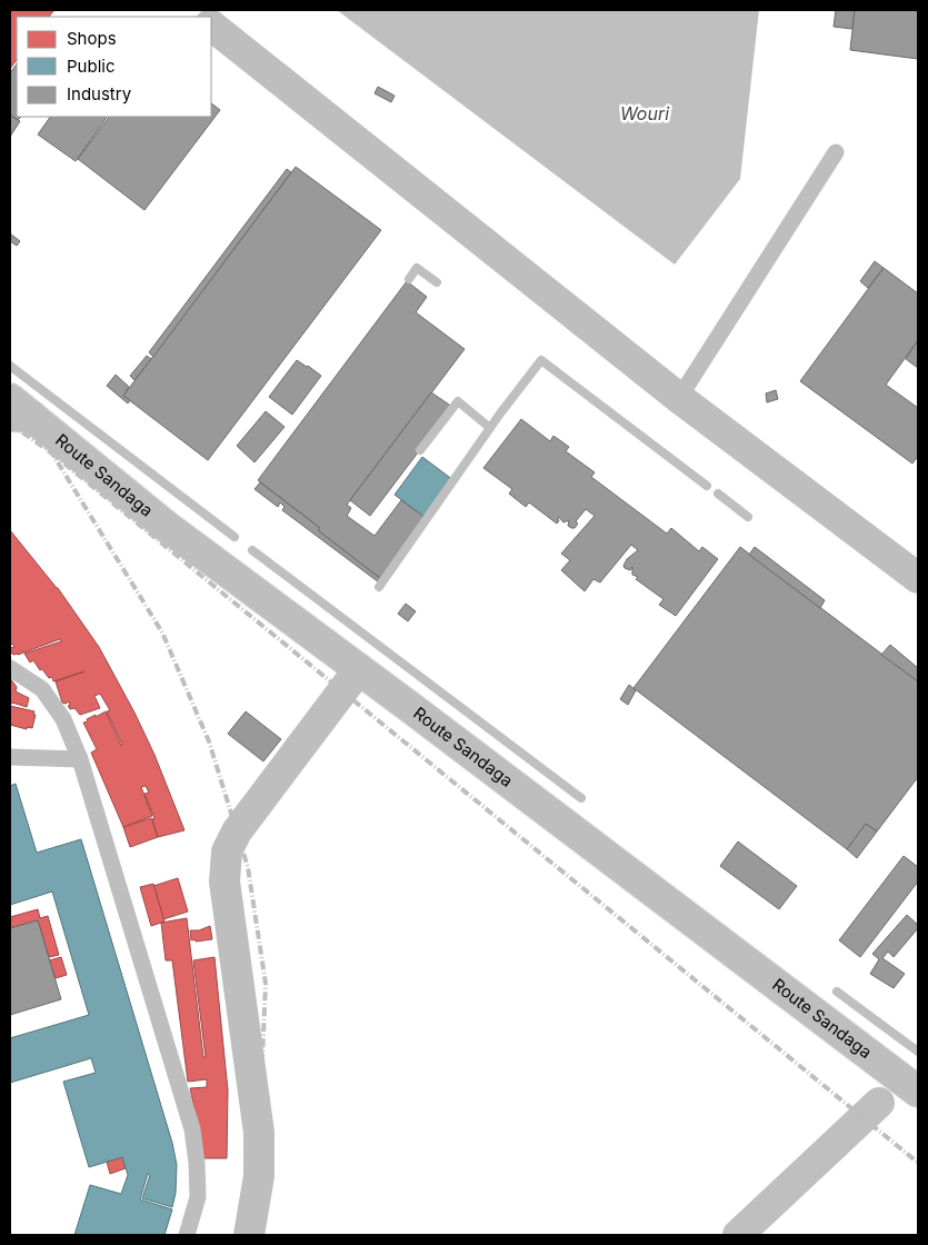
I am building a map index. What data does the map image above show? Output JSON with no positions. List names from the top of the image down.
{
  "streets": {
    "street": ["Route Sandaga"]
  },
  "water": ["Wouri"],
  "legend": ["Shops", "Public", "Industry"]
}
